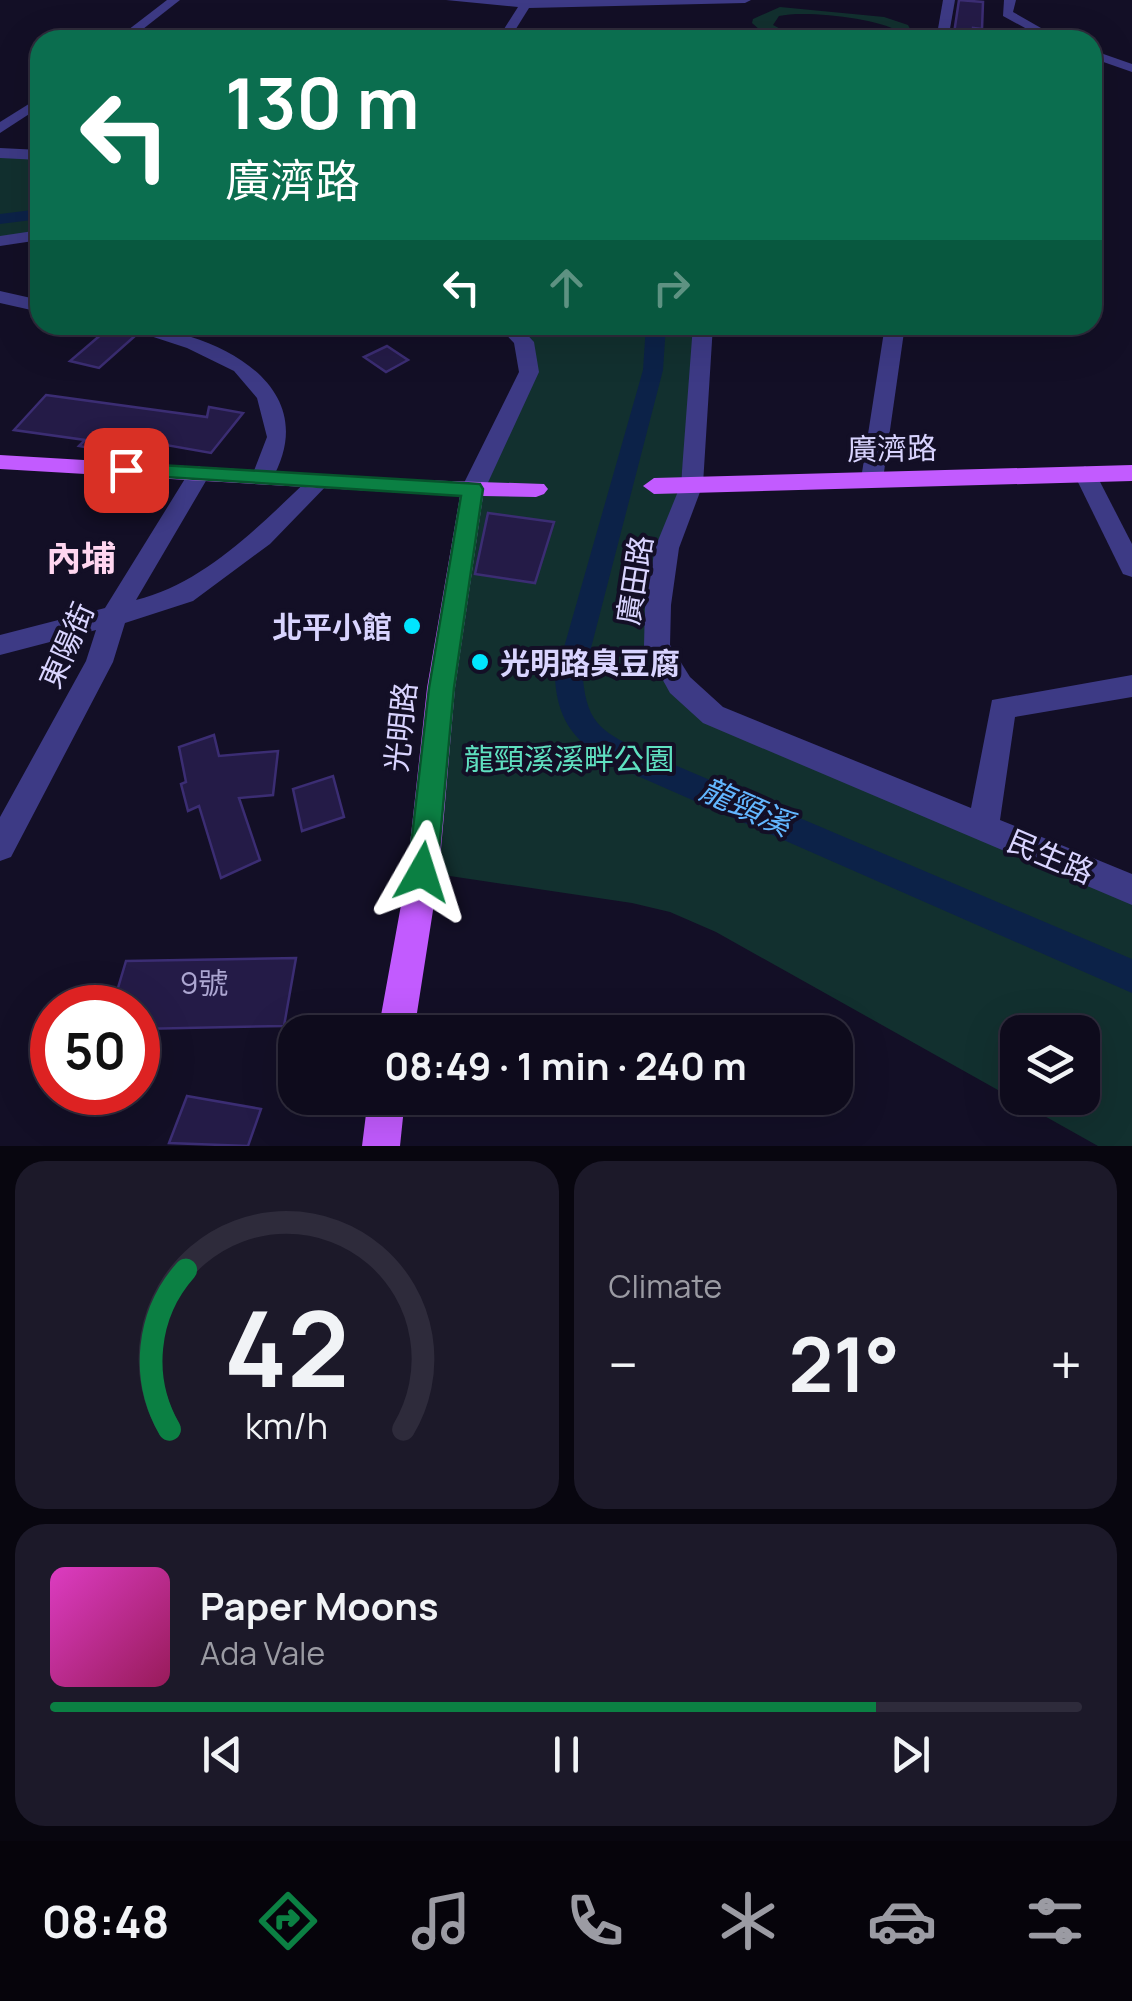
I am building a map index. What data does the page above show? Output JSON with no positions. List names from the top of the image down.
{
  "streets": {
    "main road": ["廣濟路", "光明路"],
    "street": ["廣田路", "東陽街", "民生路"]
  },
  "crossings": [
    ["廣濟路", "廣田路"],
    ["廣田路", "民生路"]
  ],
  "districts": ["內埔"],
  "water": ["龍頸溪"],
  "parks": ["龍頸溪溪畔公園"],
  "places": ["北平小館", "光明路臭豆腐"],
  "house_numbers": ["9號"],
  "page": {
    "turn": ["130 m", "廣濟路"],
    "limit": "50",
    "trip": "08:49 · 1 min · 240 m",
    "tile": "Climate",
    "heat": ["−", "21°", "+"],
    "song": ["Paper Moons", "Ada Vale"],
    "tabs": "08:48",
    "gauge": ["42", "km/h"]
  }
}
